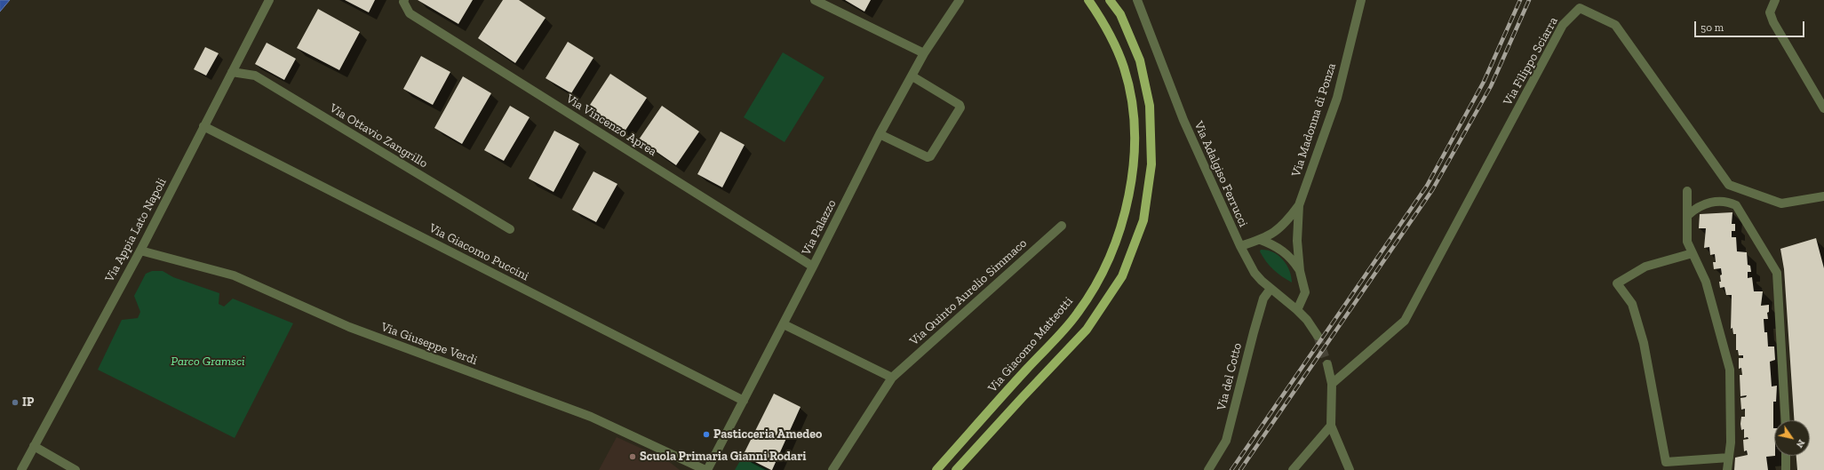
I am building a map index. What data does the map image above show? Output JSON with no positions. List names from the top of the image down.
{
  "streets": {
    "main road": ["Via Giacomo Matteotti"],
    "street": [
      "Via Filippo Sciarra",
      "Via Madonna di Ponza",
      "Via Vincenzo Aprea",
      "Via Ottavio Zangrillo",
      "Via Adalgiso Ferrucci",
      "Via Palazzo",
      "Via Appia Lato Napoli",
      "Via Giacomo Puccini",
      "Via Quinto Aurelio Simmaco",
      "Via Giuseppe Verdi",
      "Via del Cotto"
    ]
  },
  "crossings": [
    ["Via Madonna di Ponza", "Via Adalgiso Ferrucci"],
    ["Via Vincenzo Aprea", "Via Palazzo"],
    ["Via Ottavio Zangrillo", "Via Appia Lato Napoli"],
    ["Via Adalgiso Ferrucci", "Via del Cotto"],
    ["Via Palazzo", "Via Giacomo Puccini"],
    ["Via Palazzo", "Via Giuseppe Verdi"],
    ["Via Appia Lato Napoli", "Via Giacomo Puccini"],
    ["Via Appia Lato Napoli", "Via Giuseppe Verdi"]
  ],
  "parks": ["Parco Gramsci"],
  "places": ["IP", "Pasticceria Amedeo", "Scuola Primaria Gianni Rodari"],
  "scale_bar": "50 m",
  "north": "bottom right"
}
